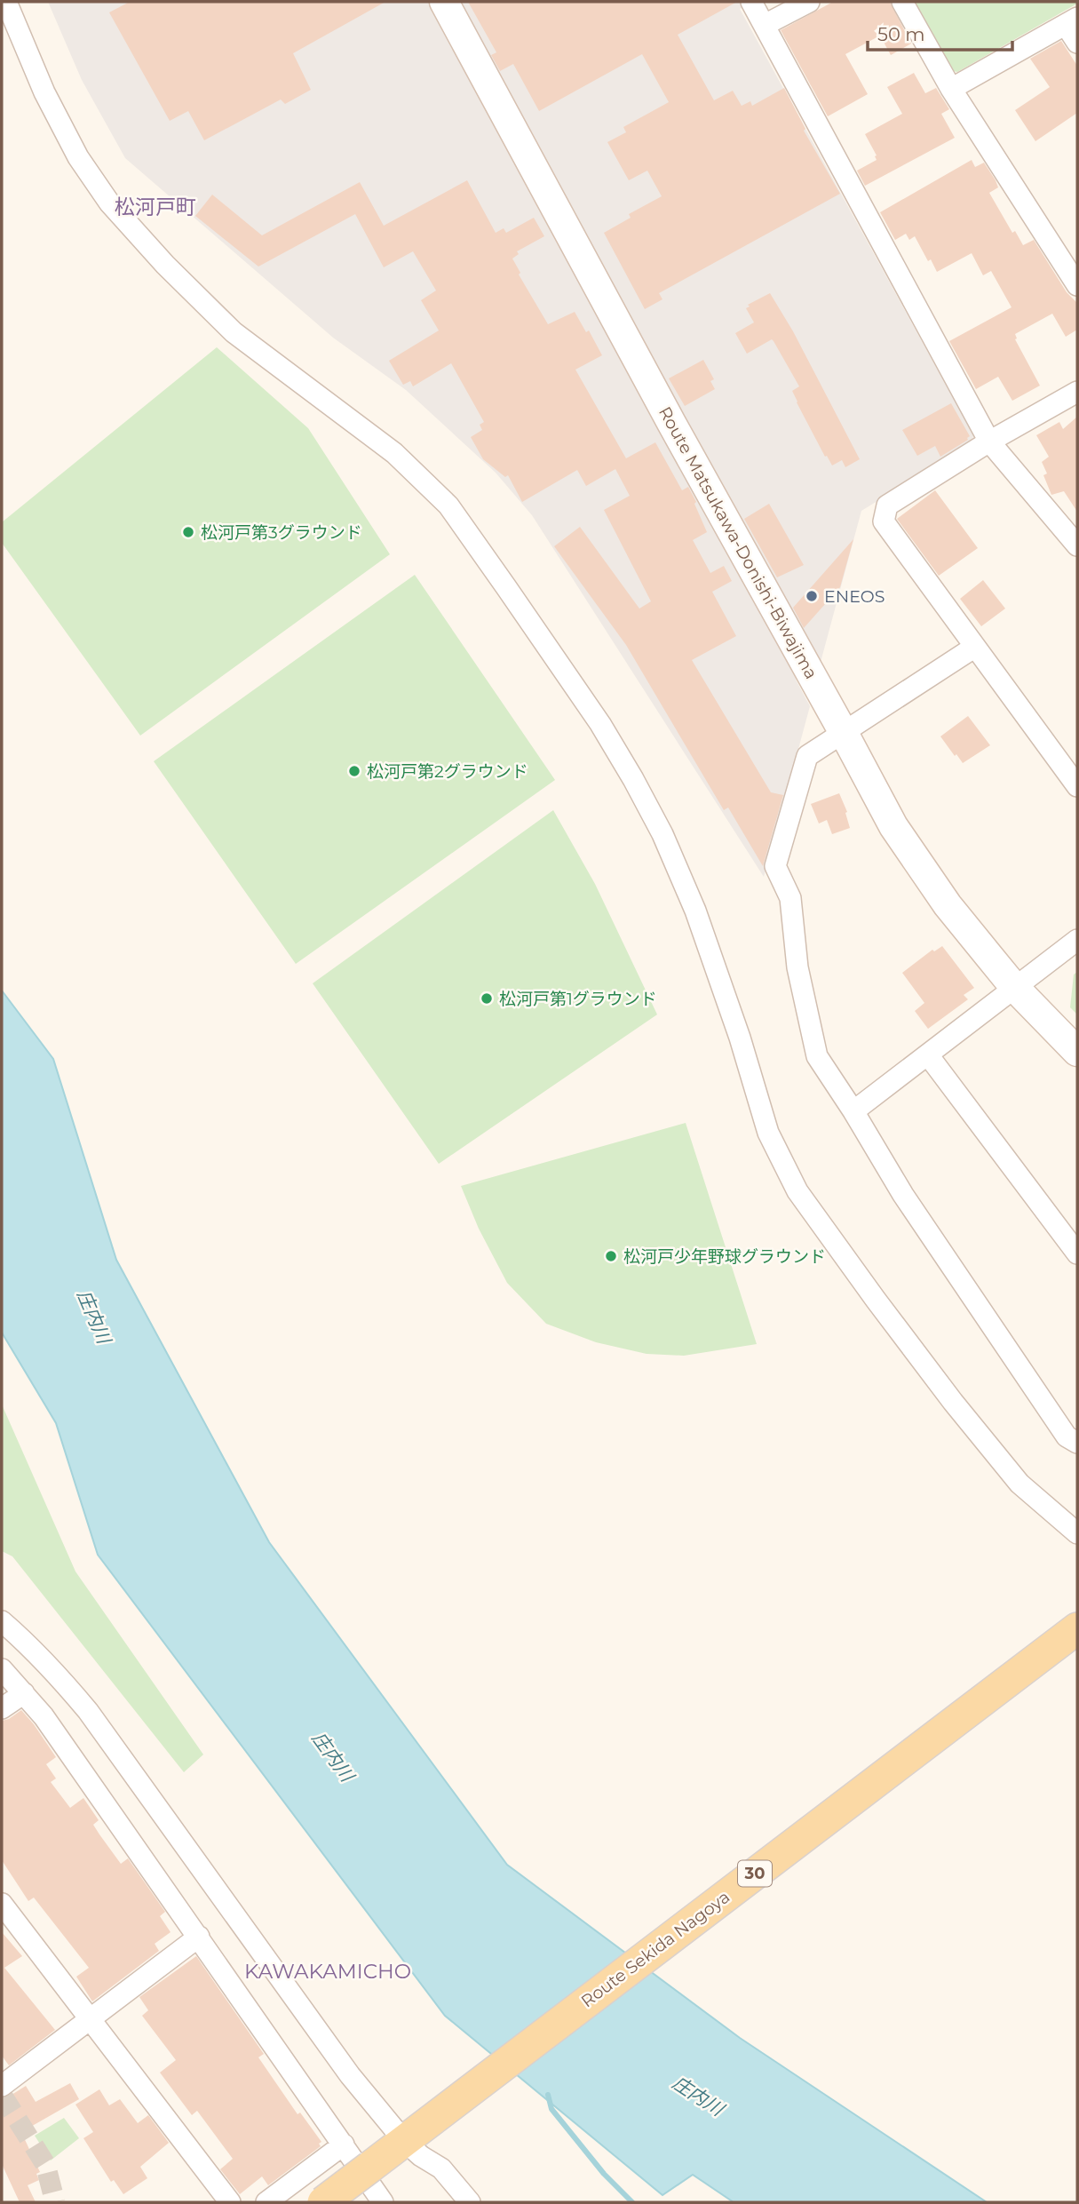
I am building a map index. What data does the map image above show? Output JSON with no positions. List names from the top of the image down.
{
  "streets": {
    "main road": ["Route Matsukawa-Donishi-Biwajima", "30", "Route Sekida Nagoya"]
  },
  "districts": ["松河戸町", "KAWAKAMICHO"],
  "water": ["庄内川"],
  "places": [
    "松河戸第3グラウンド",
    "ENEOS",
    "松河戸第2グラウンド",
    "松河戸第1グラウンド",
    "松河戸少年野球グラウンド"
  ],
  "scale_bar": "50 m"
}
